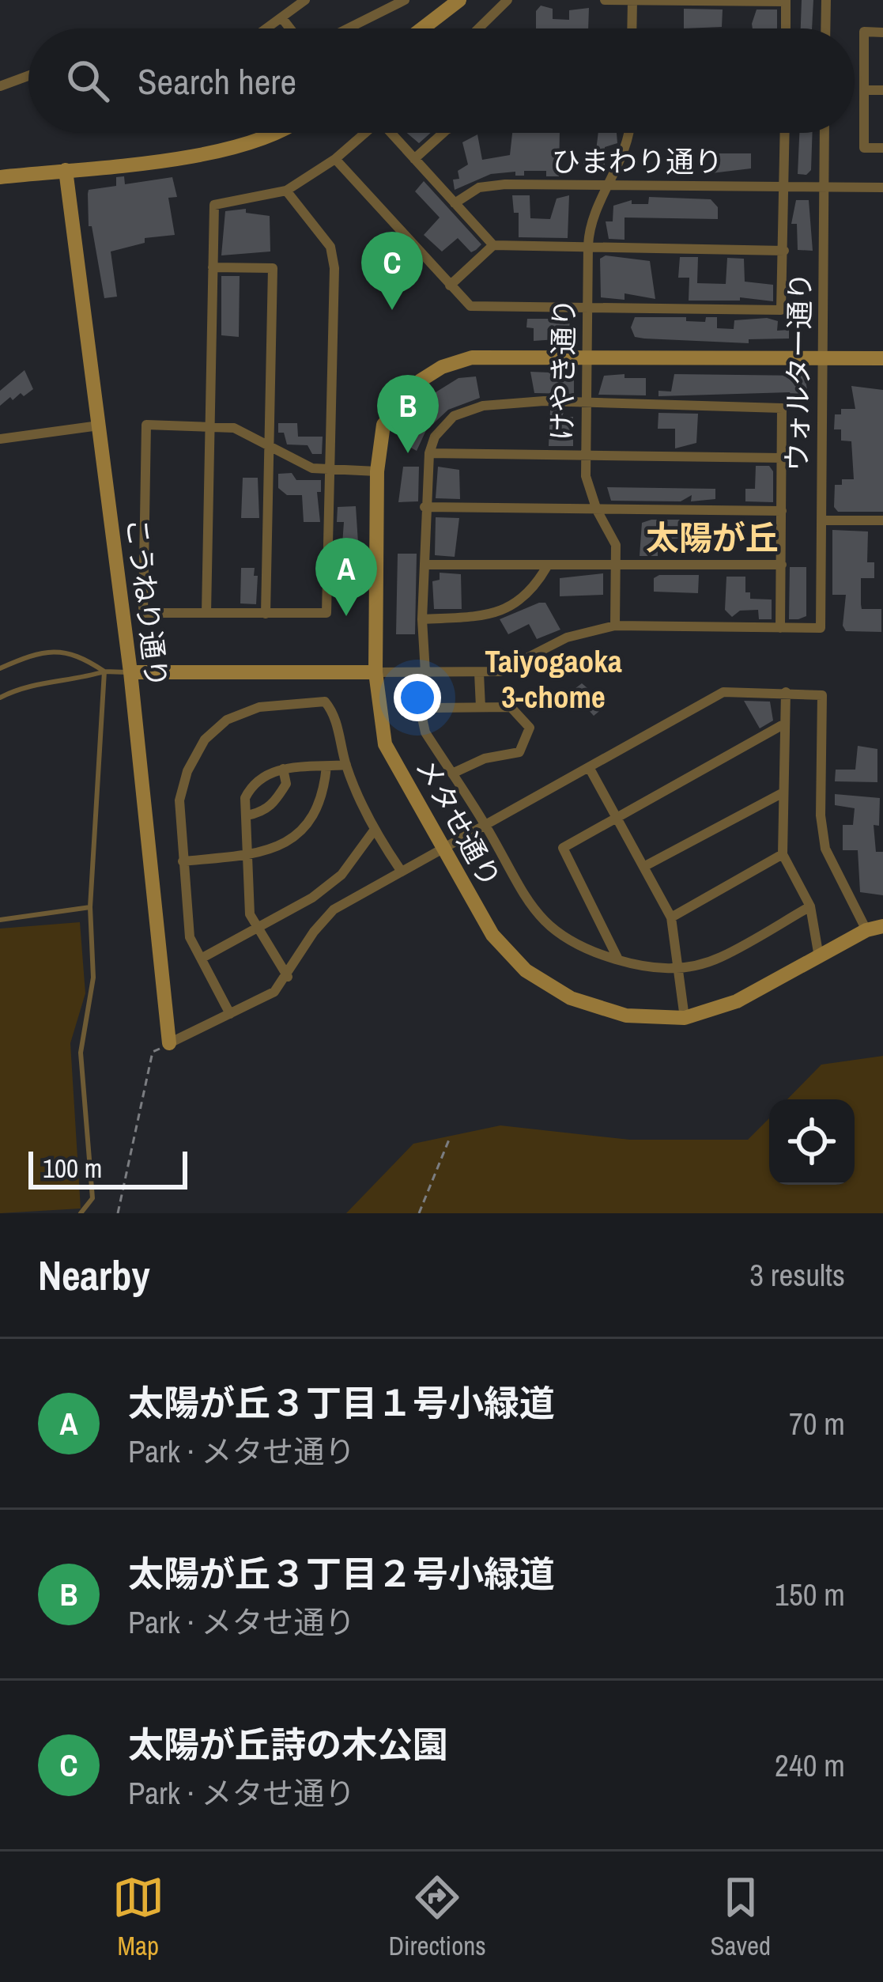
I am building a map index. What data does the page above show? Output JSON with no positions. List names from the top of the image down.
{
  "streets": {
    "street": [
      "ひまわり通り",
      "けやき通り",
      "ウォルター通り",
      "こうねり通り",
      "メタせ通り"
    ]
  },
  "crossings": [
    ["ひまわり通り", "けやき通り"],
    ["ひまわり通り", "ウォルター通り"],
    ["けやき通り", "メタせ通り"],
    ["ウォルター通り", "メタせ通り"]
  ],
  "districts": ["太陽が丘", "Taiyogaoka 3-chome"],
  "scale_bar": "100 m",
  "page": {
    "search": "Search here",
    "pins": ["C", "B", "A"],
    "scale": "100 m",
    "heading": ["Nearby", "3 results"],
    "list": [
      {
        "mark": "A",
        "name": "太陽が丘３丁目１号小緑道",
        "note": "Park · メタせ通り",
        "value": "70 m"
      },
      {
        "mark": "B",
        "name": "太陽が丘３丁目２号小緑道",
        "note": "Park · メタせ通り",
        "value": "150 m"
      },
      {
        "mark": "C",
        "name": "太陽が丘詩の木公園",
        "note": "Park · メタせ通り",
        "value": "240 m"
      }
    ],
    "nav": ["Map", "Directions", "Saved"]
  }
}
